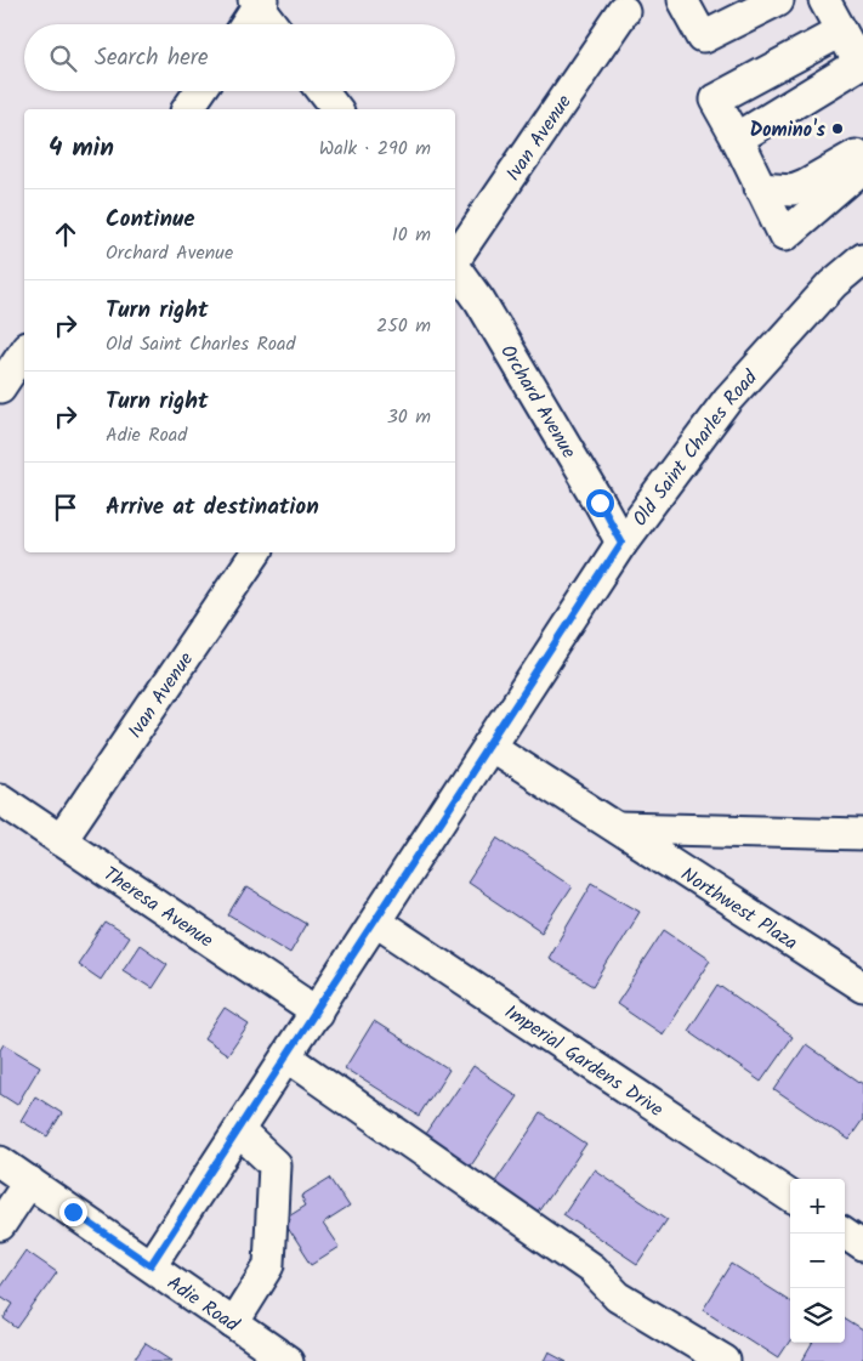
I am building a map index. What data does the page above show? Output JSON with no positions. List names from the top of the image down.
{
  "streets": {
    "street": [
      "Ivan Avenue",
      "Orchard Avenue",
      "Old Saint Charles Road",
      "Theresa Avenue",
      "Northwest Plaza",
      "Imperial Gardens Drive",
      "Adie Road"
    ]
  },
  "crossings": [
    ["Ivan Avenue", "Theresa Avenue"],
    ["Orchard Avenue", "Old Saint Charles Road"],
    ["Old Saint Charles Road", "Theresa Avenue"],
    ["Old Saint Charles Road", "Northwest Plaza"],
    ["Old Saint Charles Road", "Imperial Gardens Drive"],
    ["Old Saint Charles Road", "Adie Road"]
  ],
  "places": ["Domino's"],
  "page": {
    "search": "Search here",
    "heading": ["4 min", "Walk · 290 m"],
    "list": [
      ["Continue", "Orchard Avenue", "10 m"],
      ["Turn right", "Old Saint Charles Road", "250 m"],
      ["Turn right", "Adie Road", "30 m"],
      "Arrive at destination"
    ],
    "map_buttons": ["+", "−"]
  }
}
